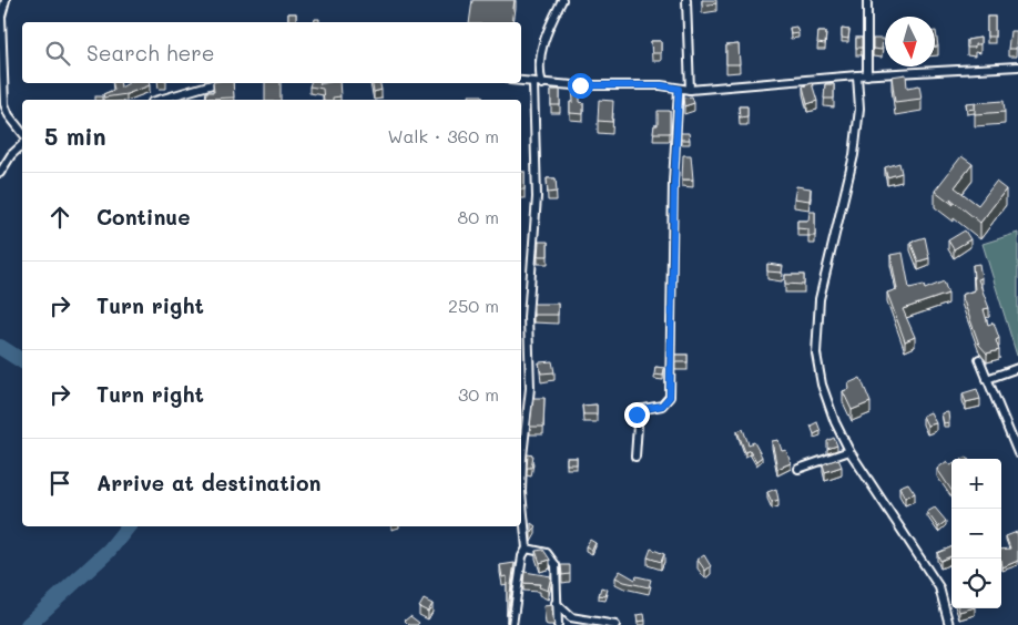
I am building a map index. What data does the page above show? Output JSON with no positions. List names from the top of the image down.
{
  "north": "bottom",
  "page": {
    "search": "Search here",
    "heading": ["5 min", "Walk · 360 m"],
    "list": [
      ["Continue", "80 m"],
      ["Turn right", "250 m"],
      ["Turn right", "30 m"],
      "Arrive at destination"
    ],
    "map_buttons": ["+", "−"]
  }
}
